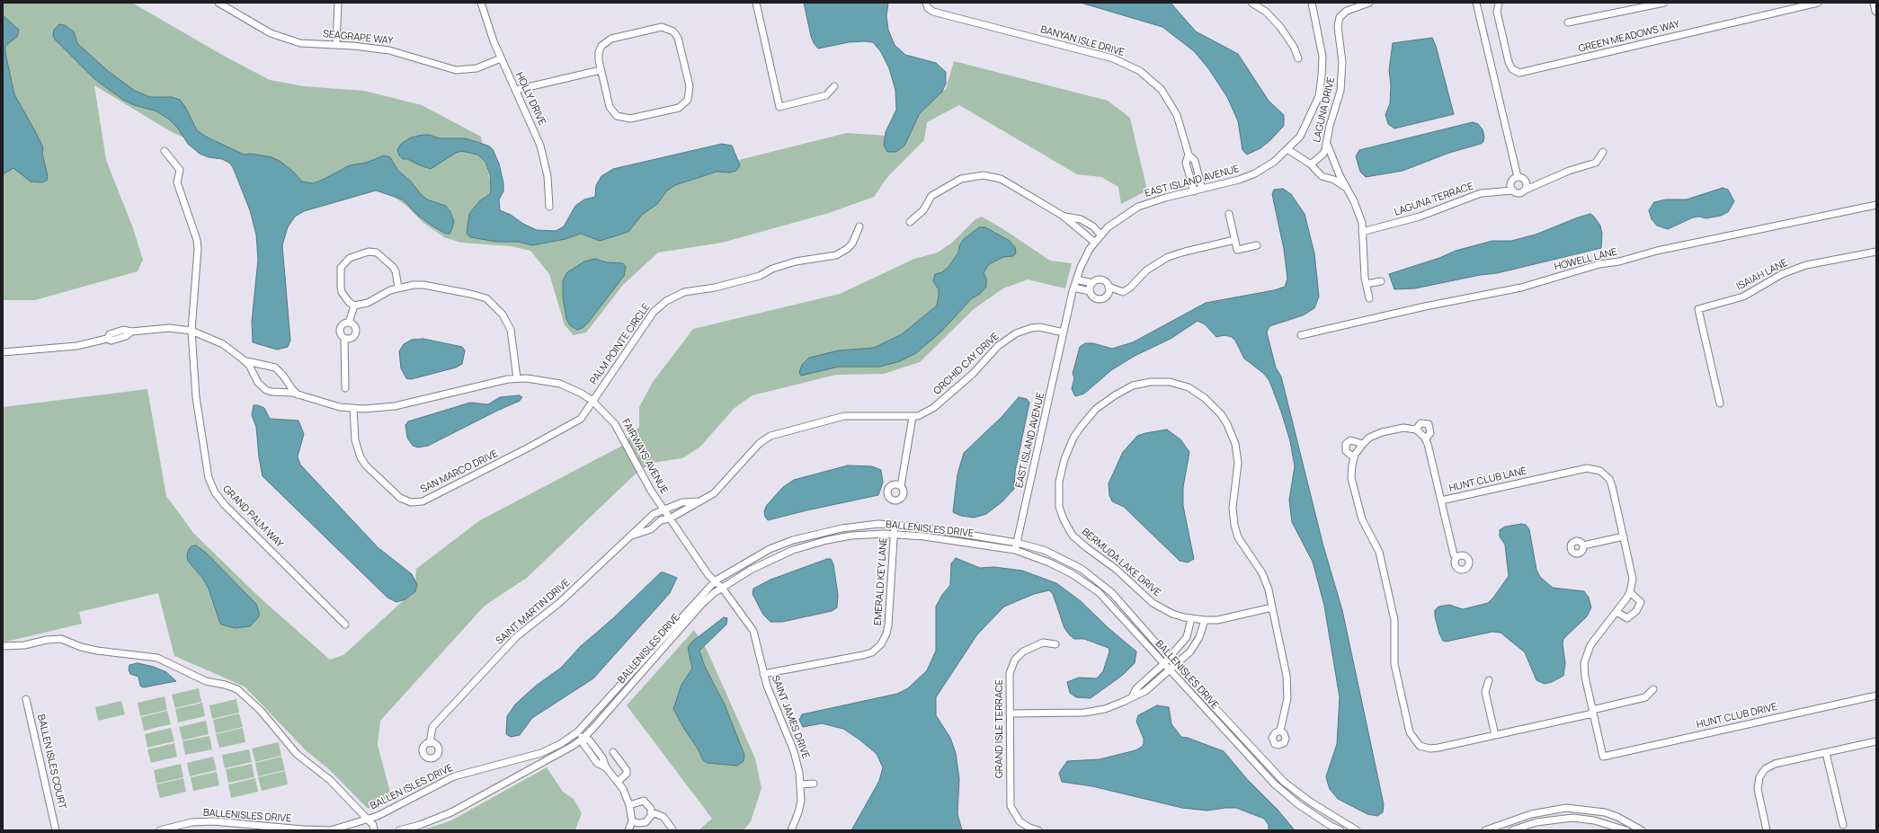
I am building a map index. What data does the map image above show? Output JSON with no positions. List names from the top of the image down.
{
  "streets": {
    "street": [
      "GREEN MEADOWS WAY",
      "SEAGRAPE WAY",
      "BANYAN ISLE DRIVE",
      "HOLLY DRIVE",
      "LAGUNA DRIVE",
      "EAST ISLAND AVENUE",
      "LAGUNA TERRACE",
      "HOWELL LANE",
      "ISAIAH LANE",
      "PALM POINTE CIRCLE",
      "ORCHID CAY DRIVE",
      "FAIRWAYS AVENUE",
      "SAN MARCO DRIVE",
      "HUNT CLUB LANE",
      "GRAND PALM WAY",
      "BALLENISLES DRIVE",
      "BERMUDA LAKE DRIVE",
      "EMERALD KEY LANE",
      "SAINT MARTIN DRIVE",
      "HUNT CLUB DRIVE",
      "SAINT JAMES DRIVE",
      "GRAND ISLE TERRACE",
      "BALLEN ISLES COURT",
      "BALLEN ISLES DRIVE"
    ]
  },
  "crossings": [
    ["SEAGRAPE WAY", "HOLLY DRIVE"],
    ["BANYAN ISLE DRIVE", "EAST ISLAND AVENUE"],
    ["EAST ISLAND AVENUE", "ORCHID CAY DRIVE"],
    ["EAST ISLAND AVENUE", "BALLENISLES DRIVE"],
    ["PALM POINTE CIRCLE", "FAIRWAYS AVENUE"],
    ["PALM POINTE CIRCLE", "SAN MARCO DRIVE"],
    ["FAIRWAYS AVENUE", "SAN MARCO DRIVE"],
    ["FAIRWAYS AVENUE", "GRAND PALM WAY"],
    ["FAIRWAYS AVENUE", "BALLENISLES DRIVE"],
    ["FAIRWAYS AVENUE", "EMERALD KEY LANE"],
    ["FAIRWAYS AVENUE", "SAINT MARTIN DRIVE"],
    ["FAIRWAYS AVENUE", "SAINT JAMES DRIVE"],
    ["HUNT CLUB LANE", "HUNT CLUB DRIVE"],
    ["BALLENISLES DRIVE", "EMERALD KEY LANE"],
    ["BALLENISLES DRIVE", "BALLEN ISLES DRIVE"],
    ["EMERALD KEY LANE", "SAINT JAMES DRIVE"]
  ]
}
